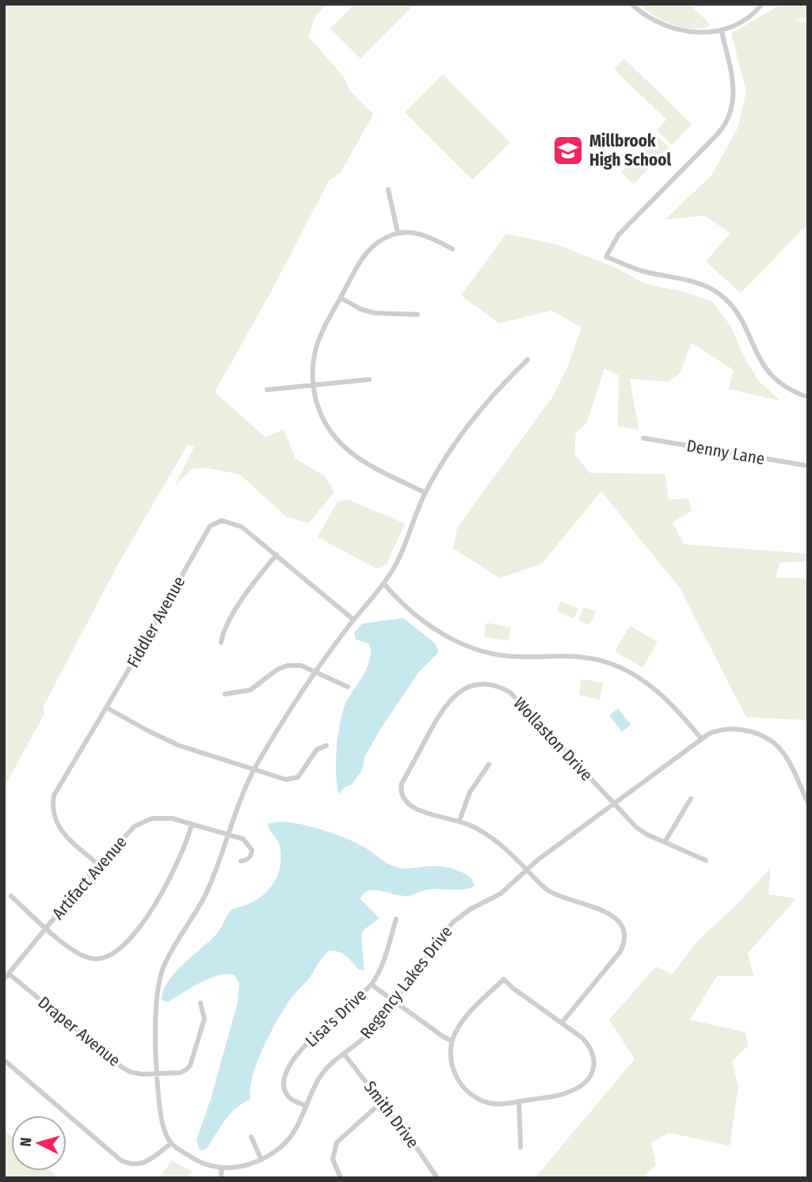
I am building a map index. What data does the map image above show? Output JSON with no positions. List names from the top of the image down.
{
  "streets": {
    "street": [
      "Denny Lane",
      "Fiddler Avenue",
      "Wollaston Drive",
      "Artifact Avenue",
      "Regency Lakes Drive",
      "Lisa's Drive",
      "Draper Avenue",
      "Smith Drive"
    ]
  },
  "crossings": [
    ["Fiddler Avenue", "Artifact Avenue"],
    ["Wollaston Drive", "Regency Lakes Drive"],
    ["Artifact Avenue", "Draper Avenue"],
    ["Regency Lakes Drive", "Lisa's Drive"],
    ["Regency Lakes Drive", "Smith Drive"]
  ],
  "places": {
    "school or university": ["Millbrook High School"]
  },
  "north": "left"
}
